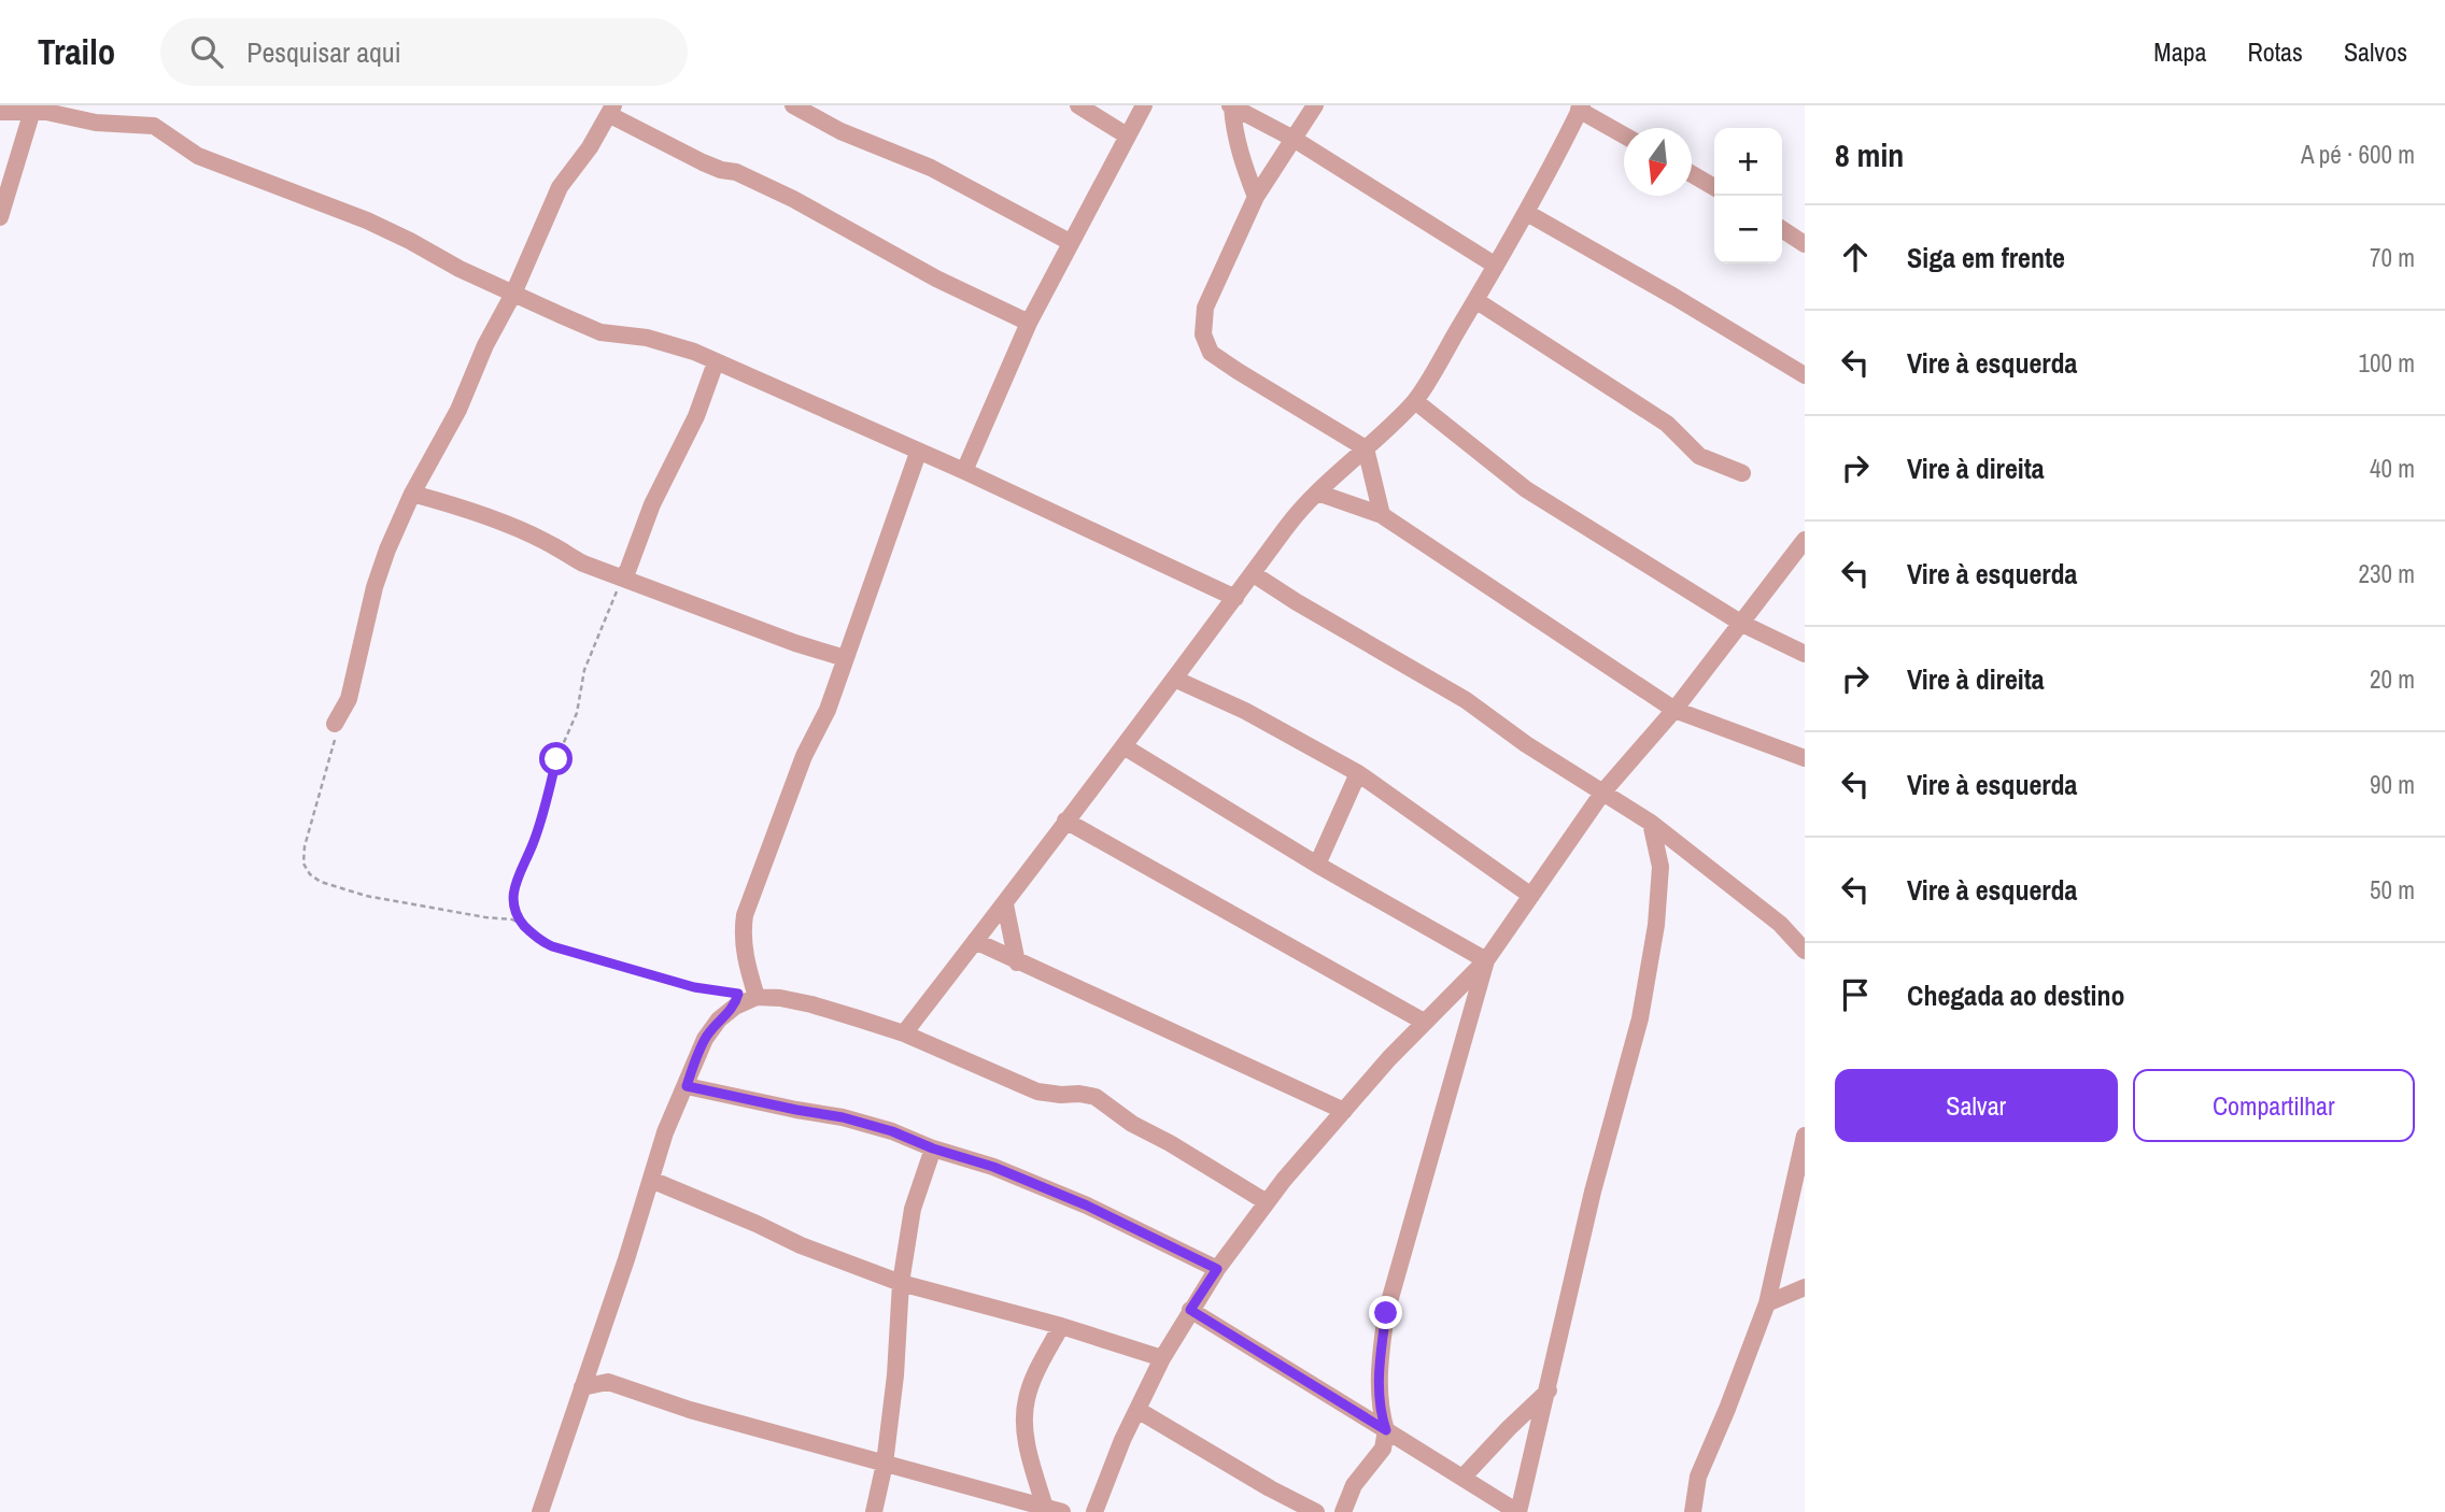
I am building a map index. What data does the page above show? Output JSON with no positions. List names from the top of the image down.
{
  "north": "bottom",
  "page": {
    "header": "Trailo",
    "search": "Pesquisar aqui",
    "nav": ["Mapa", "Rotas", "Salvos"],
    "heading": ["8 min", "A pé · 600 m"],
    "map_buttons": ["+", "−"],
    "list": [
      ["Siga em frente", "70 m"],
      ["Vire à esquerda", "100 m"],
      ["Vire à direita", "40 m"],
      ["Vire à esquerda", "230 m"],
      ["Vire à direita", "20 m"],
      ["Vire à esquerda", "90 m"],
      ["Vire à esquerda", "50 m"],
      "Chegada ao destino"
    ],
    "buttons": ["Salvar", "Compartilhar"]
  }
}
